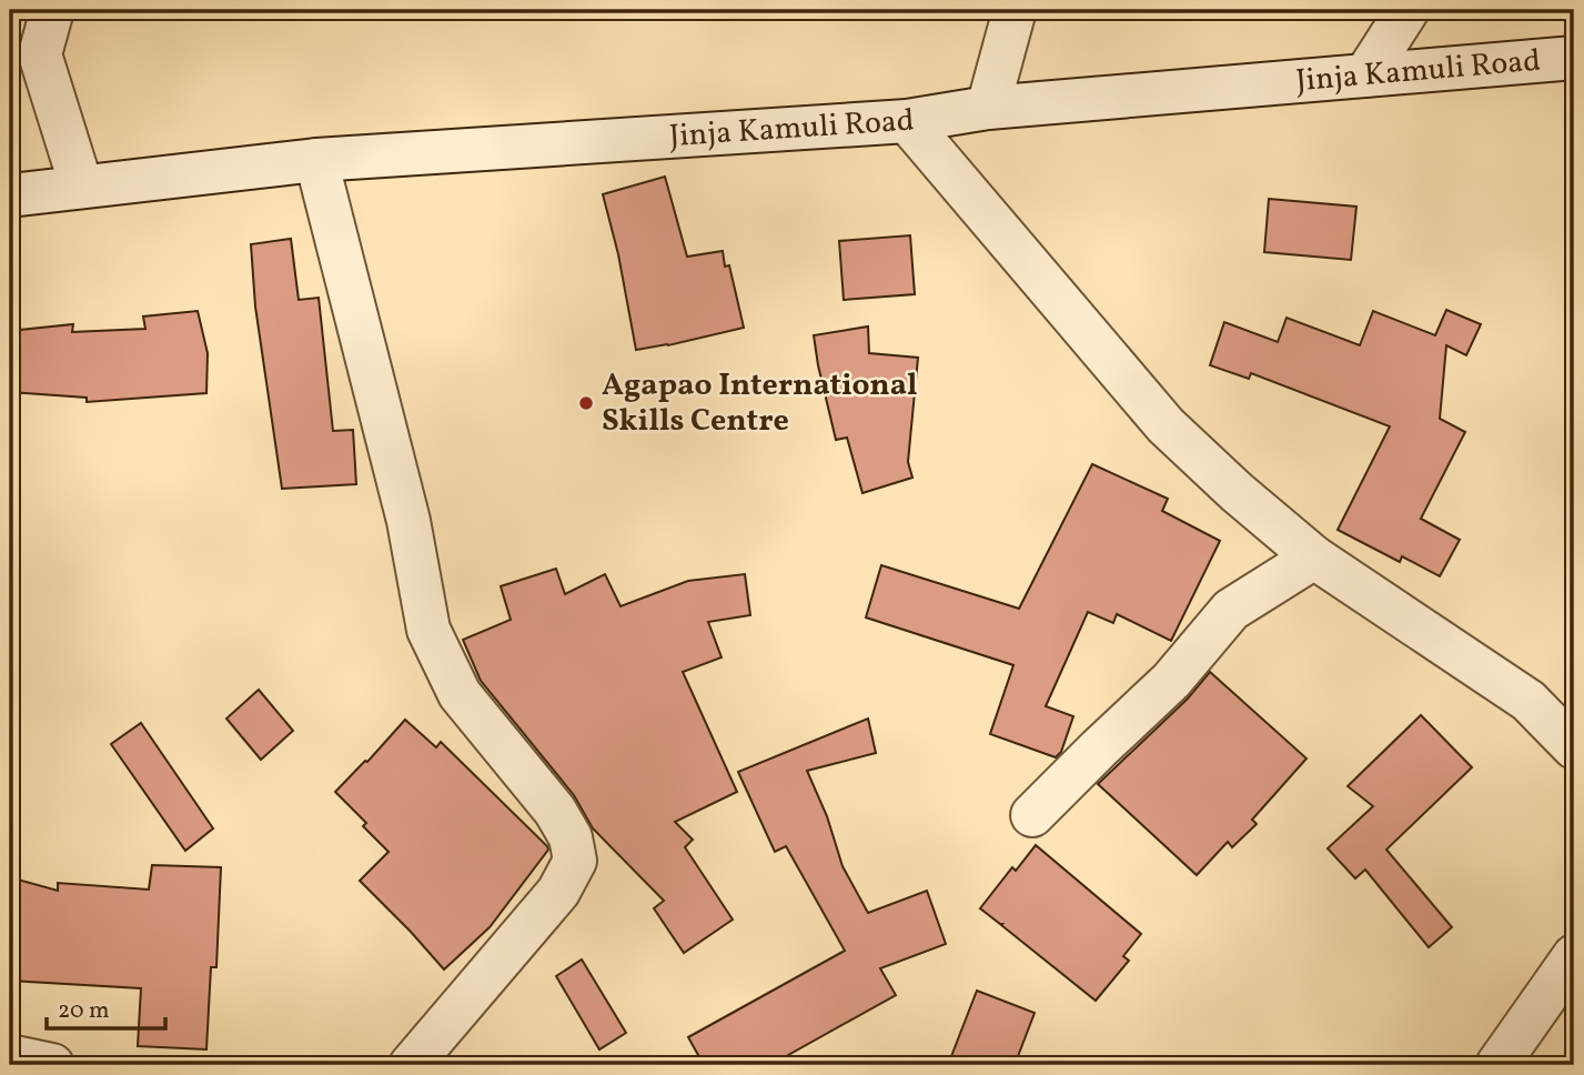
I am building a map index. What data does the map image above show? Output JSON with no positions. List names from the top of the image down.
{
  "streets": {
    "street": ["Jinja Kamuli Road"]
  },
  "places": ["Agapao International Skills Centre"],
  "scale_bar": "20 m"
}
